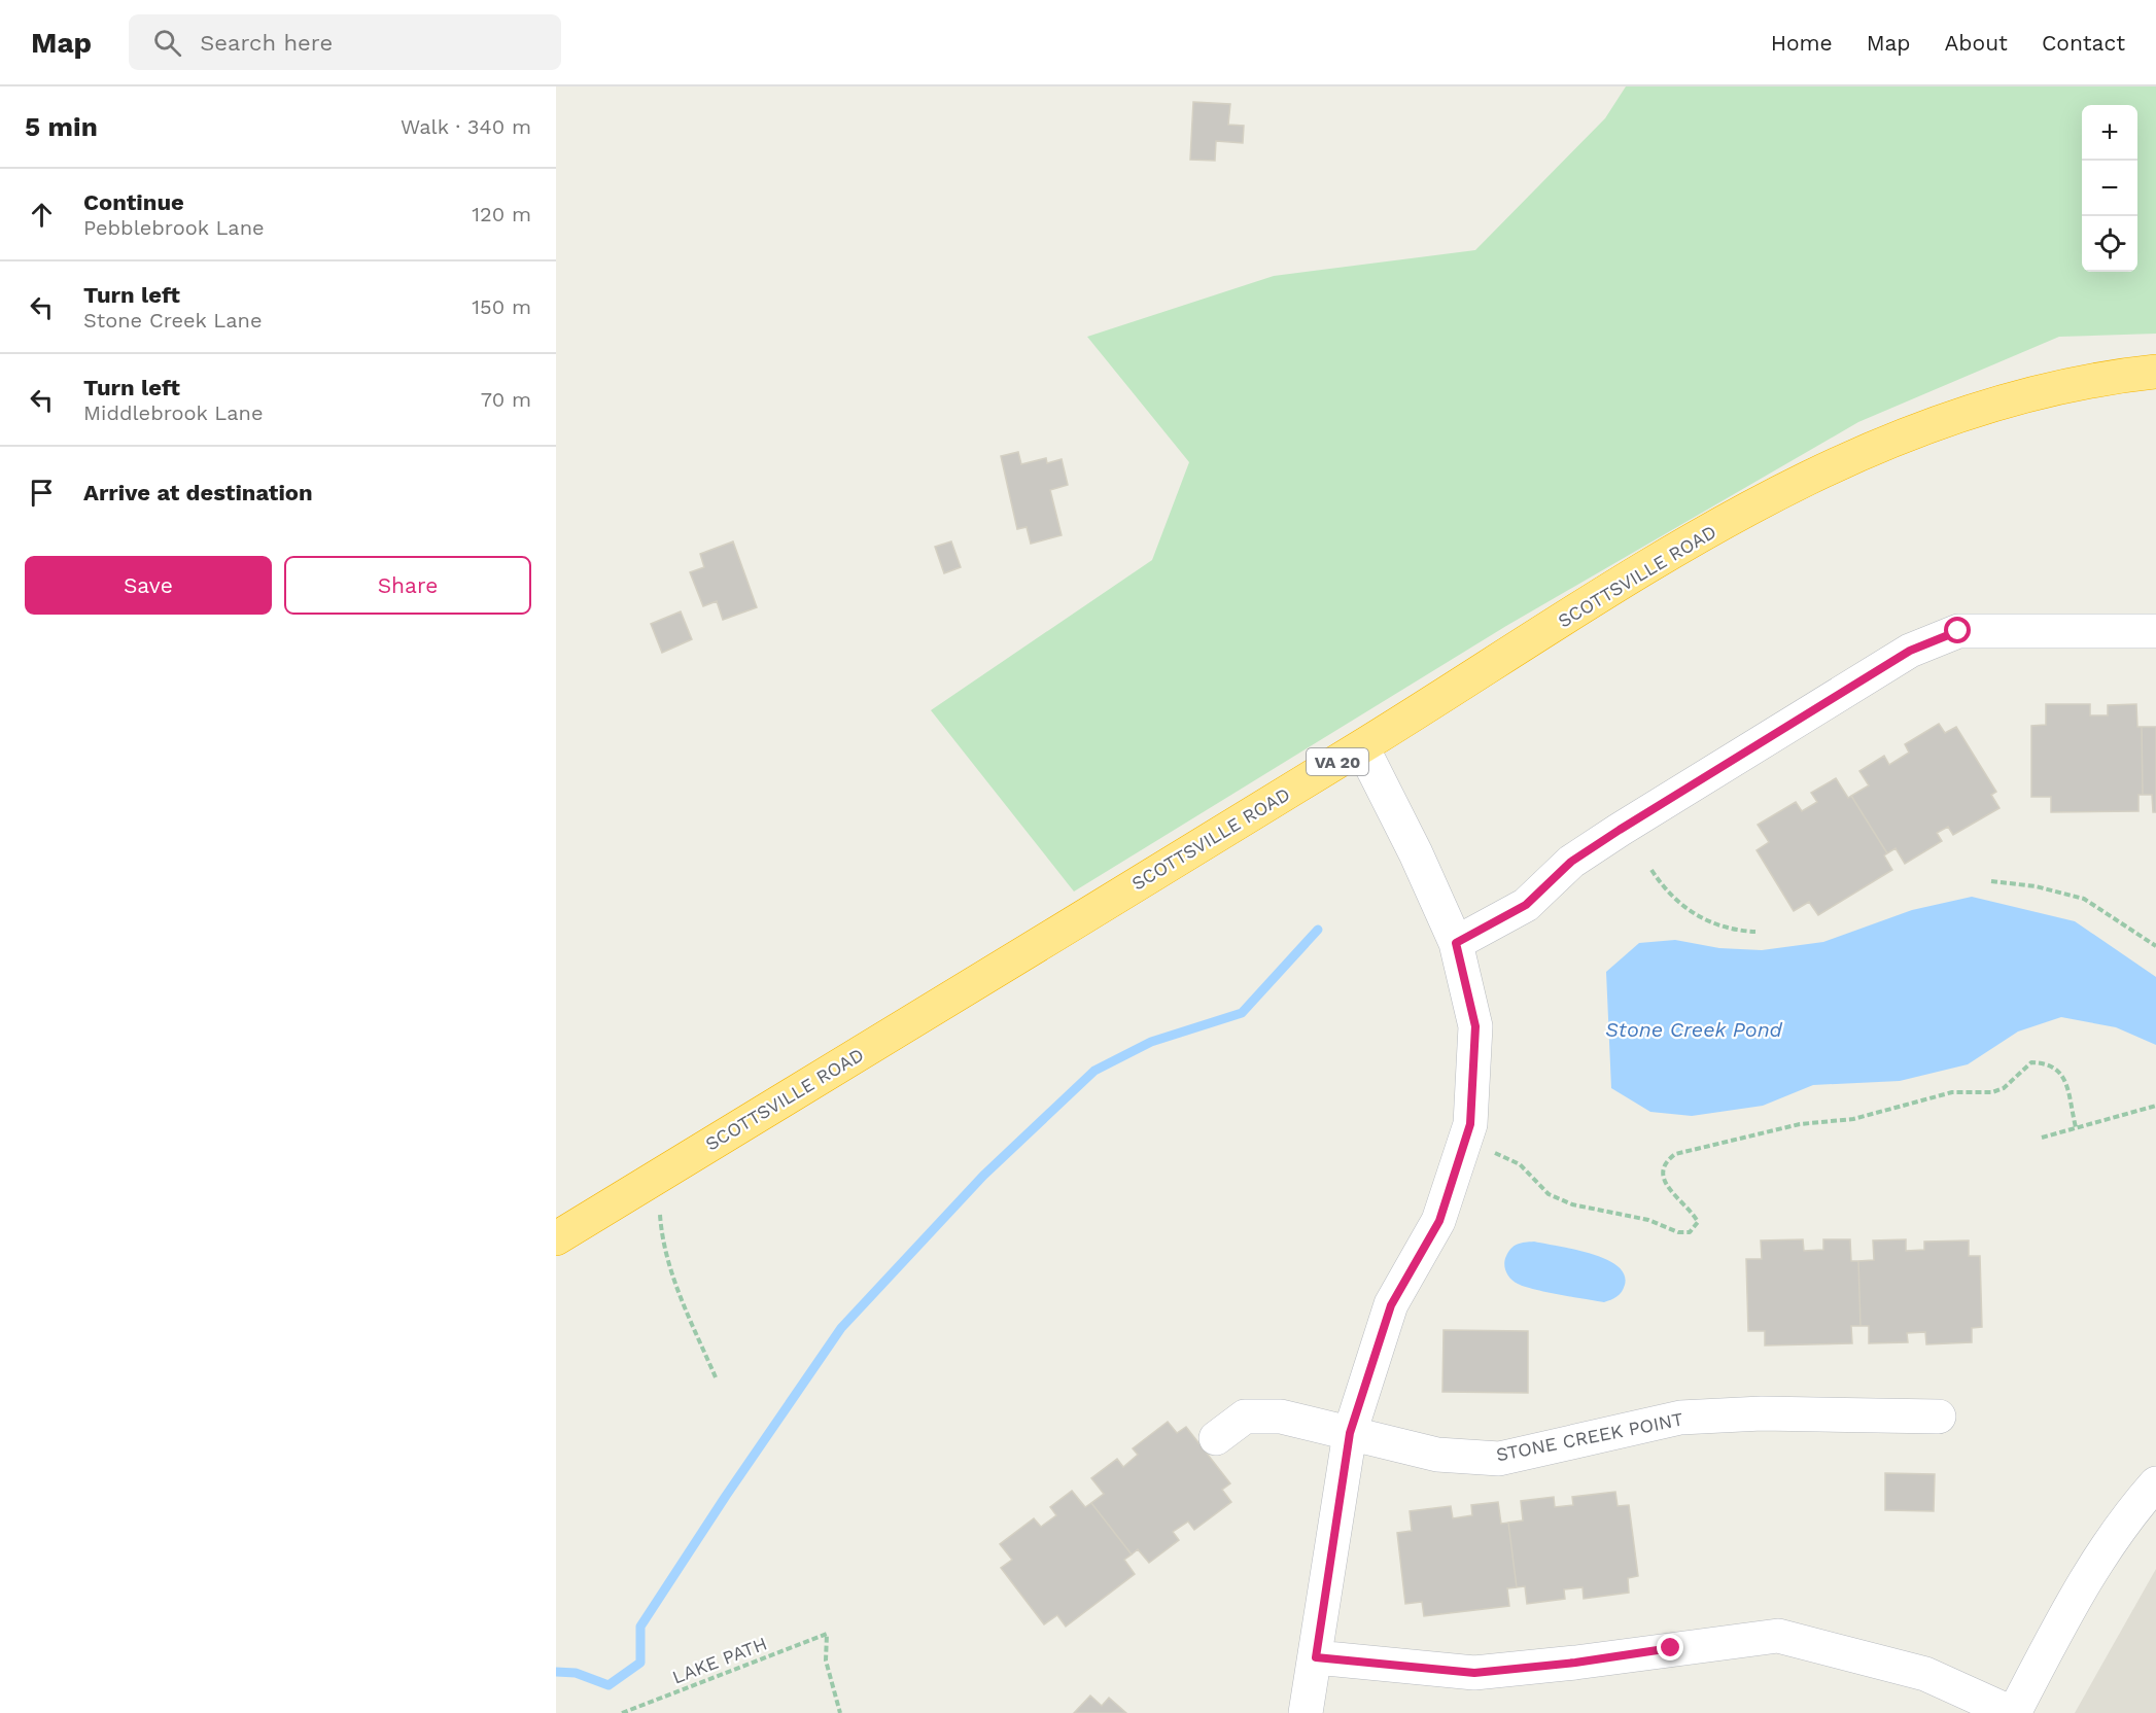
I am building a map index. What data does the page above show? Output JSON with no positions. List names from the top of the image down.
{
  "streets": {
    "highway": ["SCOTTSVILLE ROAD", "VA 20"],
    "street": ["STONE CREEK POINT"],
    "path": ["LAKE PATH"]
  },
  "water": ["Stone Creek Pond"],
  "page": {
    "header": "Map",
    "search": "Search here",
    "nav": [
      "Home",
      "Map",
      "About",
      "Contact"
    ],
    "heading": ["5 min", "Walk · 340 m"],
    "map_buttons": ["+", "−"],
    "list": [
      ["Continue", "Pebblebrook Lane", "120 m"],
      ["Turn left", "Stone Creek Lane", "150 m"],
      ["Turn left", "Middlebrook Lane", "70 m"],
      "Arrive at destination"
    ],
    "buttons": ["Save", "Share"]
  }
}
